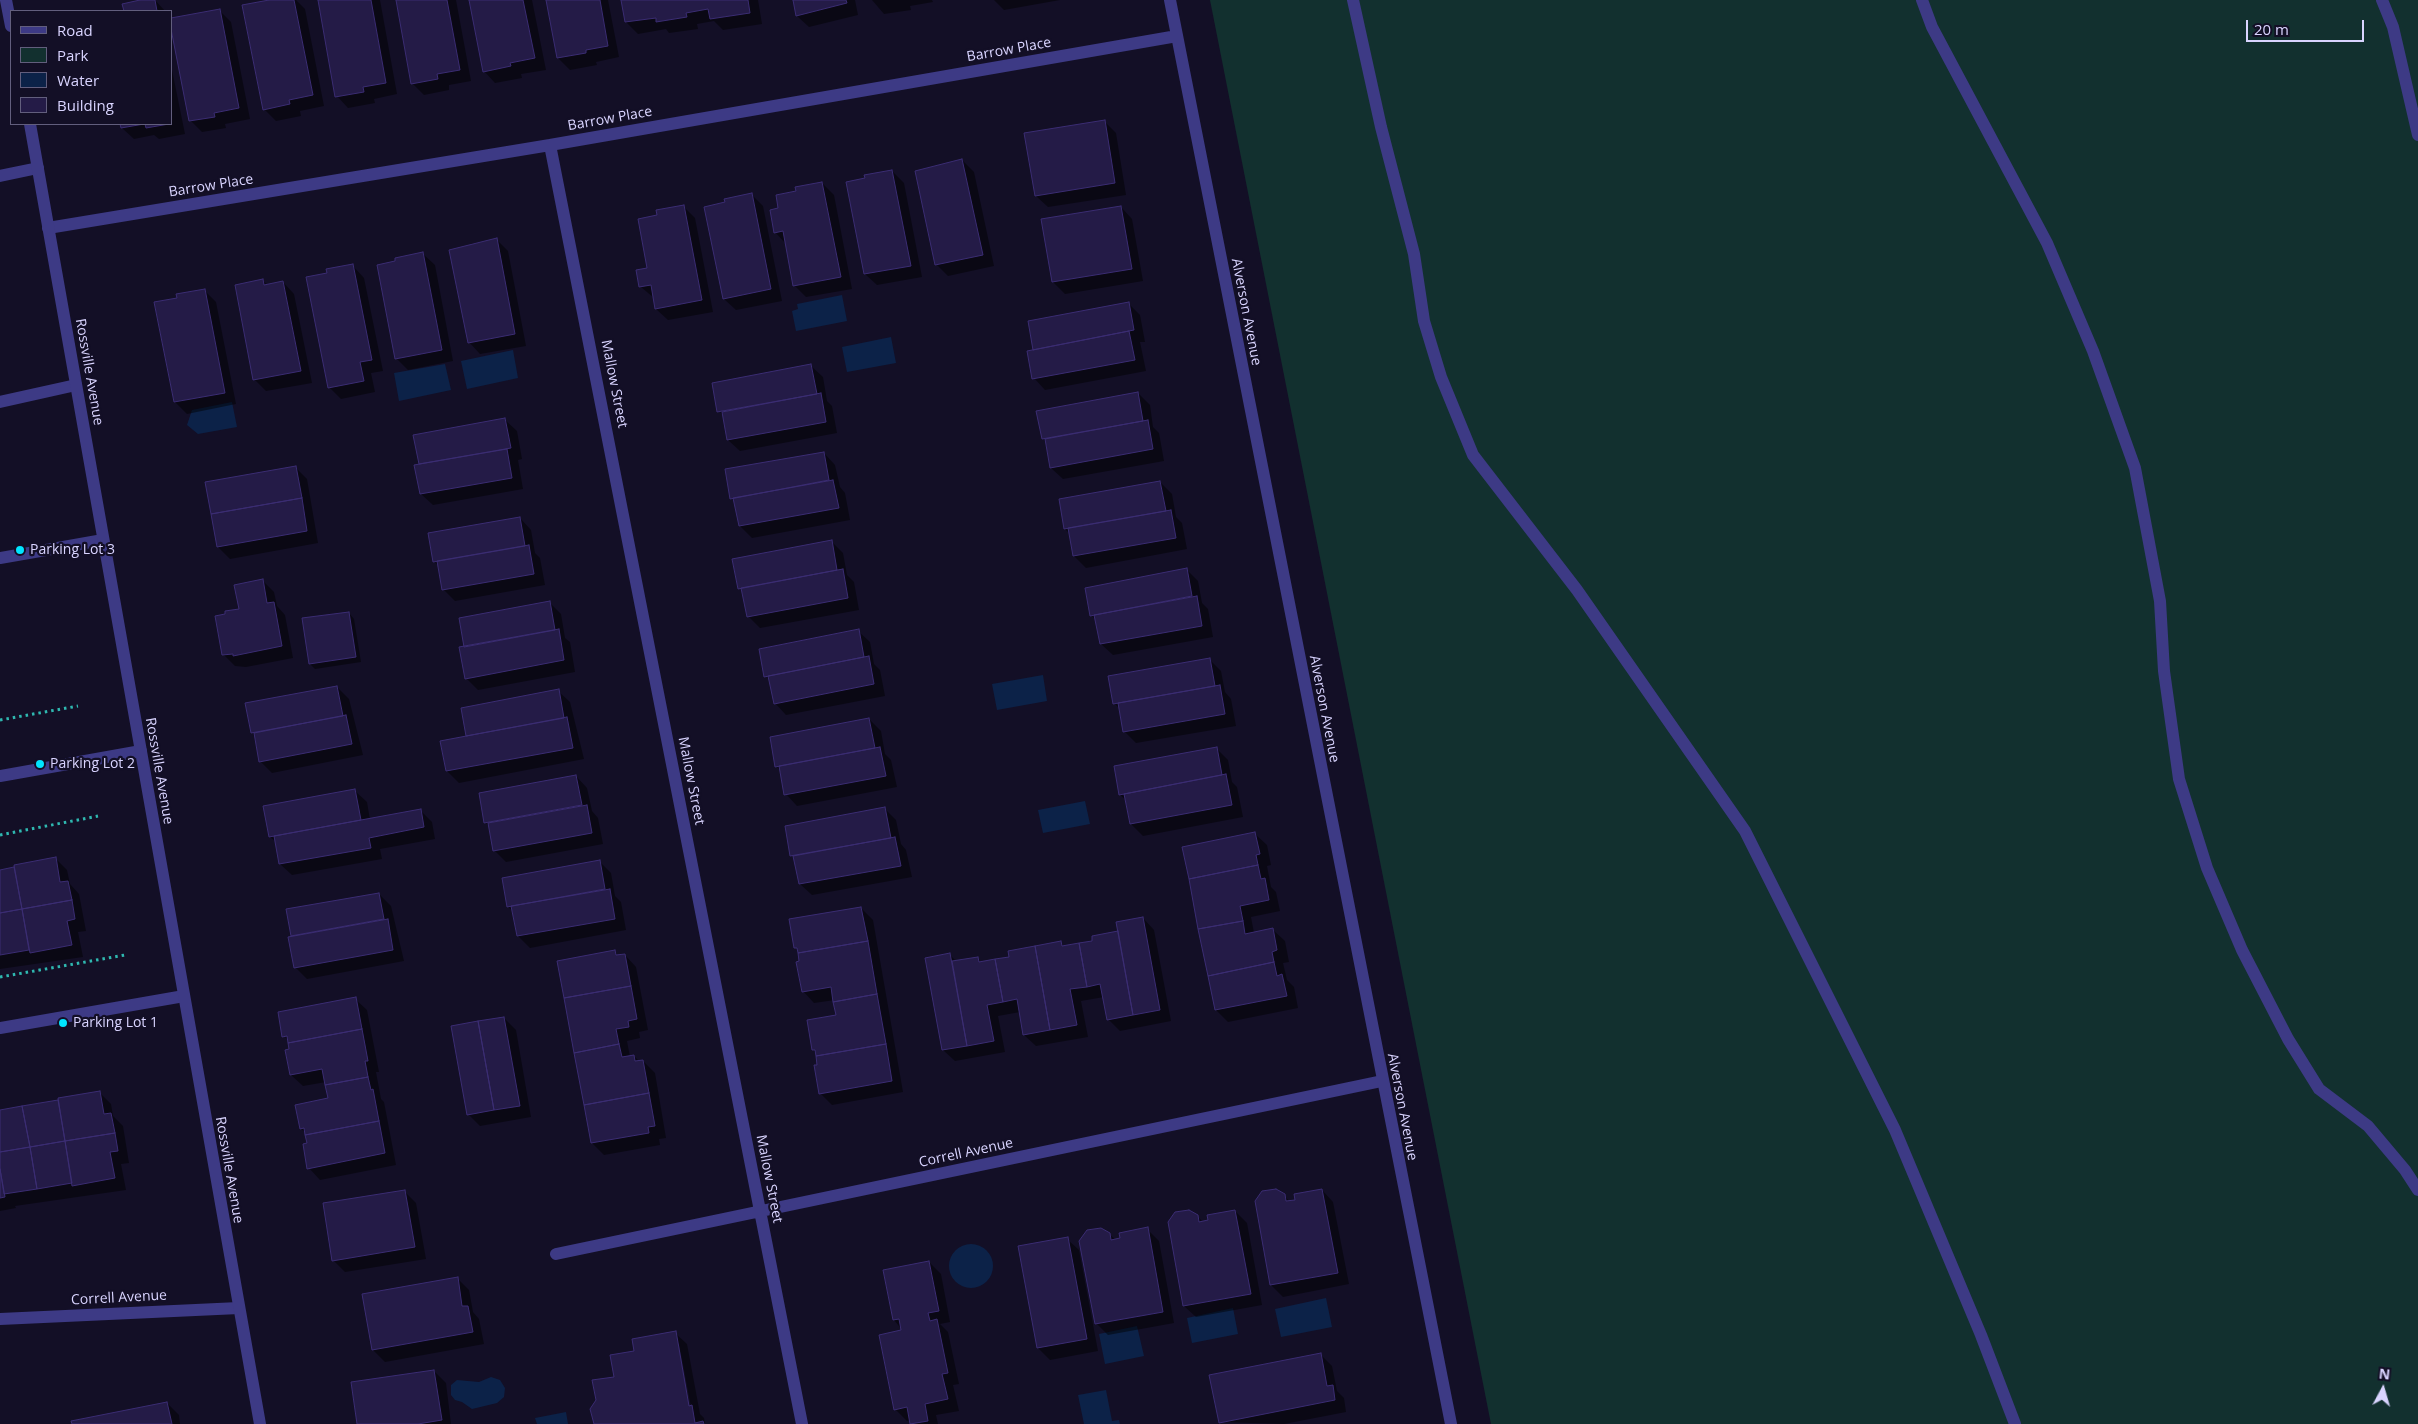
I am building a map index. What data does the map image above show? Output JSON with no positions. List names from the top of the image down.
{
  "streets": {
    "street": [
      "Barrow Place",
      "Alverson Avenue",
      "Rossville Avenue",
      "Mallow Street",
      "Correll Avenue"
    ]
  },
  "crossings": [
    ["Barrow Place", "Alverson Avenue"],
    ["Barrow Place", "Rossville Avenue"],
    ["Barrow Place", "Mallow Street"],
    ["Alverson Avenue", "Correll Avenue"],
    ["Rossville Avenue", "Correll Avenue"],
    ["Mallow Street", "Correll Avenue"]
  ],
  "places": ["Parking Lot 3", "Parking Lot 2", "Parking Lot 1"],
  "legend": [
    "Road",
    "Park",
    "Water",
    "Building"
  ],
  "scale_bar": "20 m",
  "north": "top"
}
